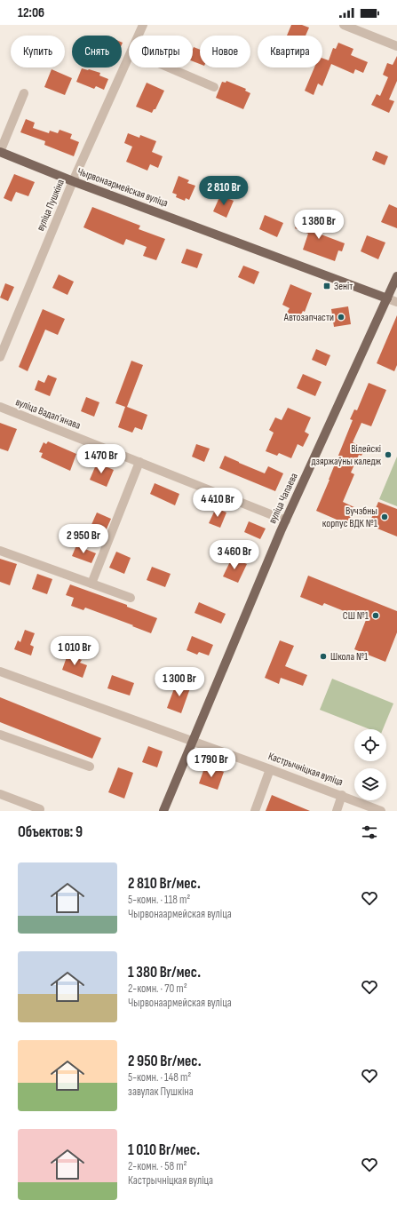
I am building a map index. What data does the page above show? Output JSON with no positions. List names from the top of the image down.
{
  "streets": {
    "main road": ["Чырвонаармейская вуліца", "вуліца Чапаева"],
    "street": ["вуліца Пушкіна", "вуліца Вадапʼянава", "Кастрычніцкая вуліца"]
  },
  "crossings": [
    ["Чырвонаармейская вуліца", "вуліца Пушкіна"],
    ["Чырвонаармейская вуліца", "вуліца Чапаева"],
    ["вуліца Вадапʼянава", "вуліца Чапаева"],
    ["вуліца Чапаева", "Кастрычніцкая вуліца"]
  ],
  "places": {
    "transit": ["Зеніт"],
    "other": [
      "Автозапчасти",
      "Вілейскі дзяржаўны каледж",
      "Вучэбны корпус ВДК №1",
      "СШ №1",
      "Школа №1"
    ]
  },
  "page": {
    "status": "12:06",
    "chip": [
      "Купить",
      "Снять",
      "Фильтры",
      "Новое",
      "Квартира"
    ],
    "price": [
      "2 810 Br",
      "1 380 Br",
      "1 470 Br",
      "4 410 Br",
      "2 950 Br",
      "3 460 Br",
      "1 010 Br",
      "1 300 Br",
      "1 790 Br"
    ],
    "heading": "Объектов: 9",
    "list": [
      {
        "name": "2 810 Br/мес.",
        "note": "5-комн. · 118 m² · Чырвонаармейская вуліца"
      },
      {
        "name": "1 380 Br/мес.",
        "note": "2-комн. · 70 m² · Чырвонаармейская вуліца"
      },
      {
        "name": "2 950 Br/мес.",
        "note": "5-комн. · 148 m² · завулак Пушкіна"
      },
      {
        "name": "1 010 Br/мес.",
        "note": "2-комн. · 58 m² · Кастрычніцкая вуліца"
      }
    ]
  }
}
